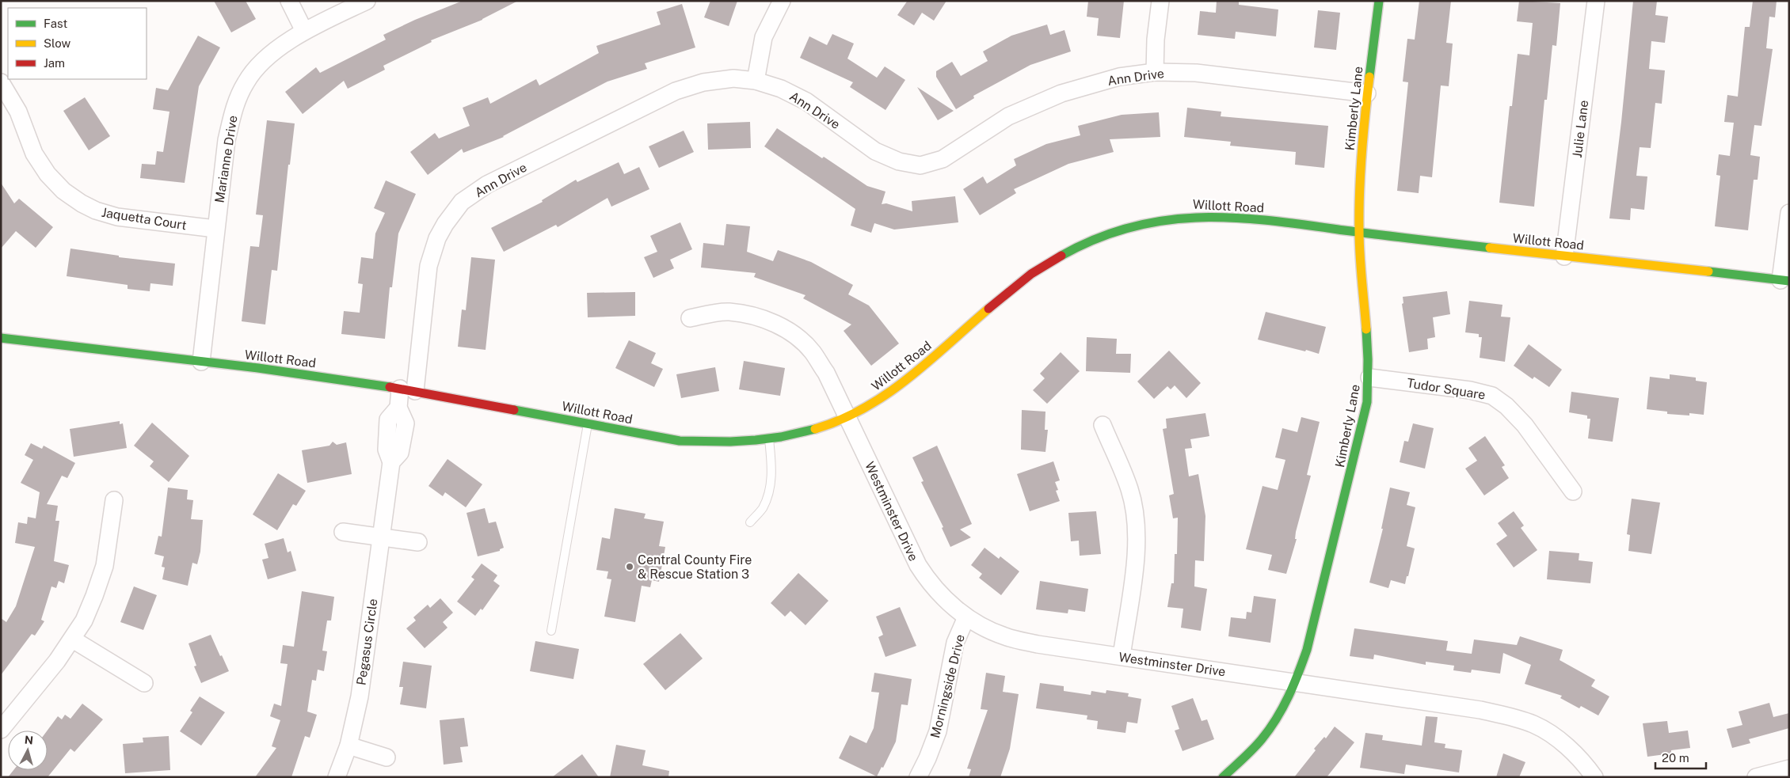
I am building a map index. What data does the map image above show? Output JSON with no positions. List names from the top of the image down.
{
  "streets": {
    "main road": ["Kimberly Lane", "Willott Road"],
    "street": [
      "Ann Drive",
      "Julie Lane",
      "Marianne Drive",
      "Jaquetta Court",
      "Tudor Square",
      "Westminster Drive",
      "Pegasus Circle",
      "Morningside Drive"
    ]
  },
  "crossings": [
    ["Ann Drive", "Kimberly Lane"],
    ["Ann Drive", "Willott Road"],
    ["Ann Drive", "Pegasus Circle"],
    ["Kimberly Lane", "Willott Road"],
    ["Kimberly Lane", "Tudor Square"],
    ["Kimberly Lane", "Westminster Drive"],
    ["Julie Lane", "Willott Road"],
    ["Marianne Drive", "Willott Road"],
    ["Marianne Drive", "Jaquetta Court"],
    ["Willott Road", "Westminster Drive"],
    ["Willott Road", "Pegasus Circle"],
    ["Westminster Drive", "Morningside Drive"]
  ],
  "places": ["Central County Fire & Rescue Station 3"],
  "legend": ["Fast", "Slow", "Jam"],
  "scale_bar": "20 m",
  "north": "top"
}
